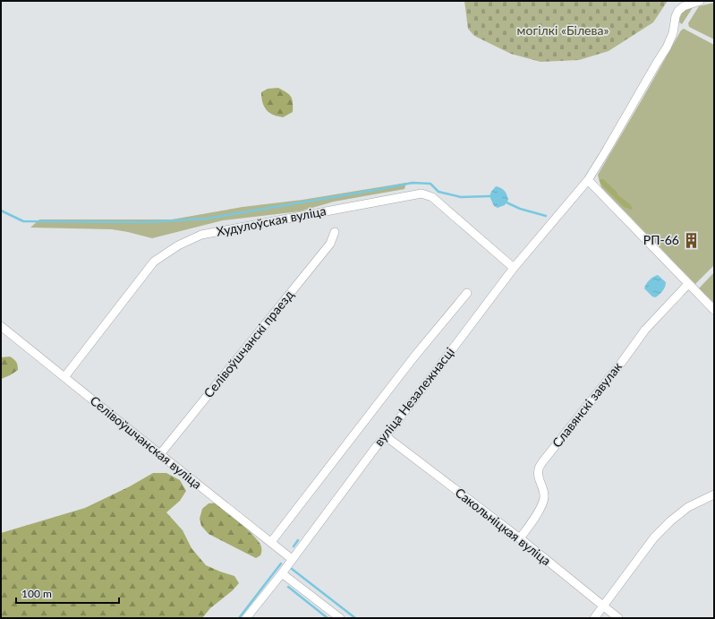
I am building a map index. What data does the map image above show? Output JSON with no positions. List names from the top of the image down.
{
  "streets": {
    "street": [
      "Худулоўская вуліца",
      "Селівоўшчанскі праезд",
      "вуліца Незалежнасці",
      "Славянскі завулак",
      "Селівоўшчанская вуліца",
      "Сакольніцкая вуліца"
    ]
  },
  "crossings": [
    ["Худулоўская вуліца", "вуліца Незалежнасці"],
    ["Худулоўская вуліца", "Селівоўшчанская вуліца"],
    ["Селівоўшчанскі праезд", "Селівоўшчанская вуліца"],
    ["вуліца Незалежнасці", "Селівоўшчанская вуліца"],
    ["вуліца Незалежнасці", "Сакольніцкая вуліца"],
    ["Славянскі завулак", "Сакольніцкая вуліца"]
  ],
  "parks": ["могілкі «Білева»"],
  "places": {
    "building": ["РП-66"]
  },
  "scale_bar": "100 m"
}
